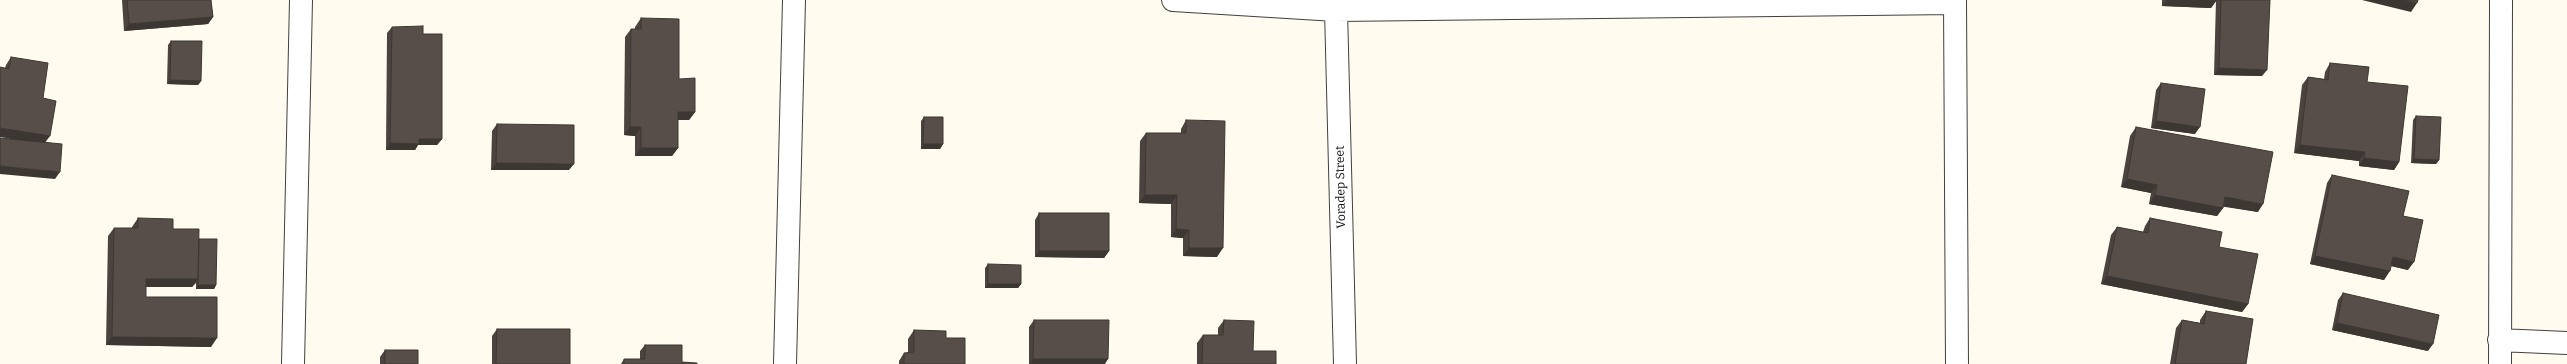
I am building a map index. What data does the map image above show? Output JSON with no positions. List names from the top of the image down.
{
  "streets": {
    "street": ["Voradep Street"]
  }
}
